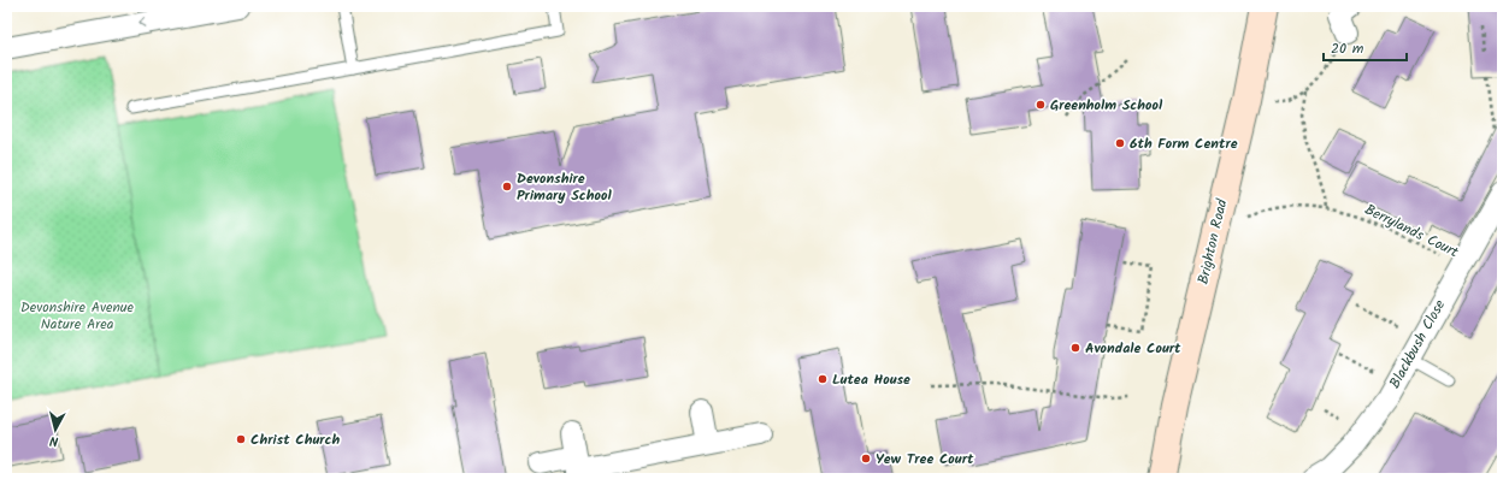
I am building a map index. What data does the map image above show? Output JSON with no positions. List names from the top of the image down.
{
  "streets": {
    "main road": ["Brighton Road"],
    "street": ["Blackbush Close"],
    "path": ["Berrylands Court"]
  },
  "crossings": [
    ["Berrylands Court", "Brighton Road"],
    ["Berrylands Court", "Blackbush Close"]
  ],
  "parks": ["Devonshire Avenue Nature Area"],
  "places": [
    "Greenholm School",
    "6th Form Centre",
    "Devonshire Primary School",
    "Avondale Court",
    "Lutea House",
    "Christ Church",
    "Yew Tree Court"
  ],
  "scale_bar": "20 m",
  "north": "bottom"
}
